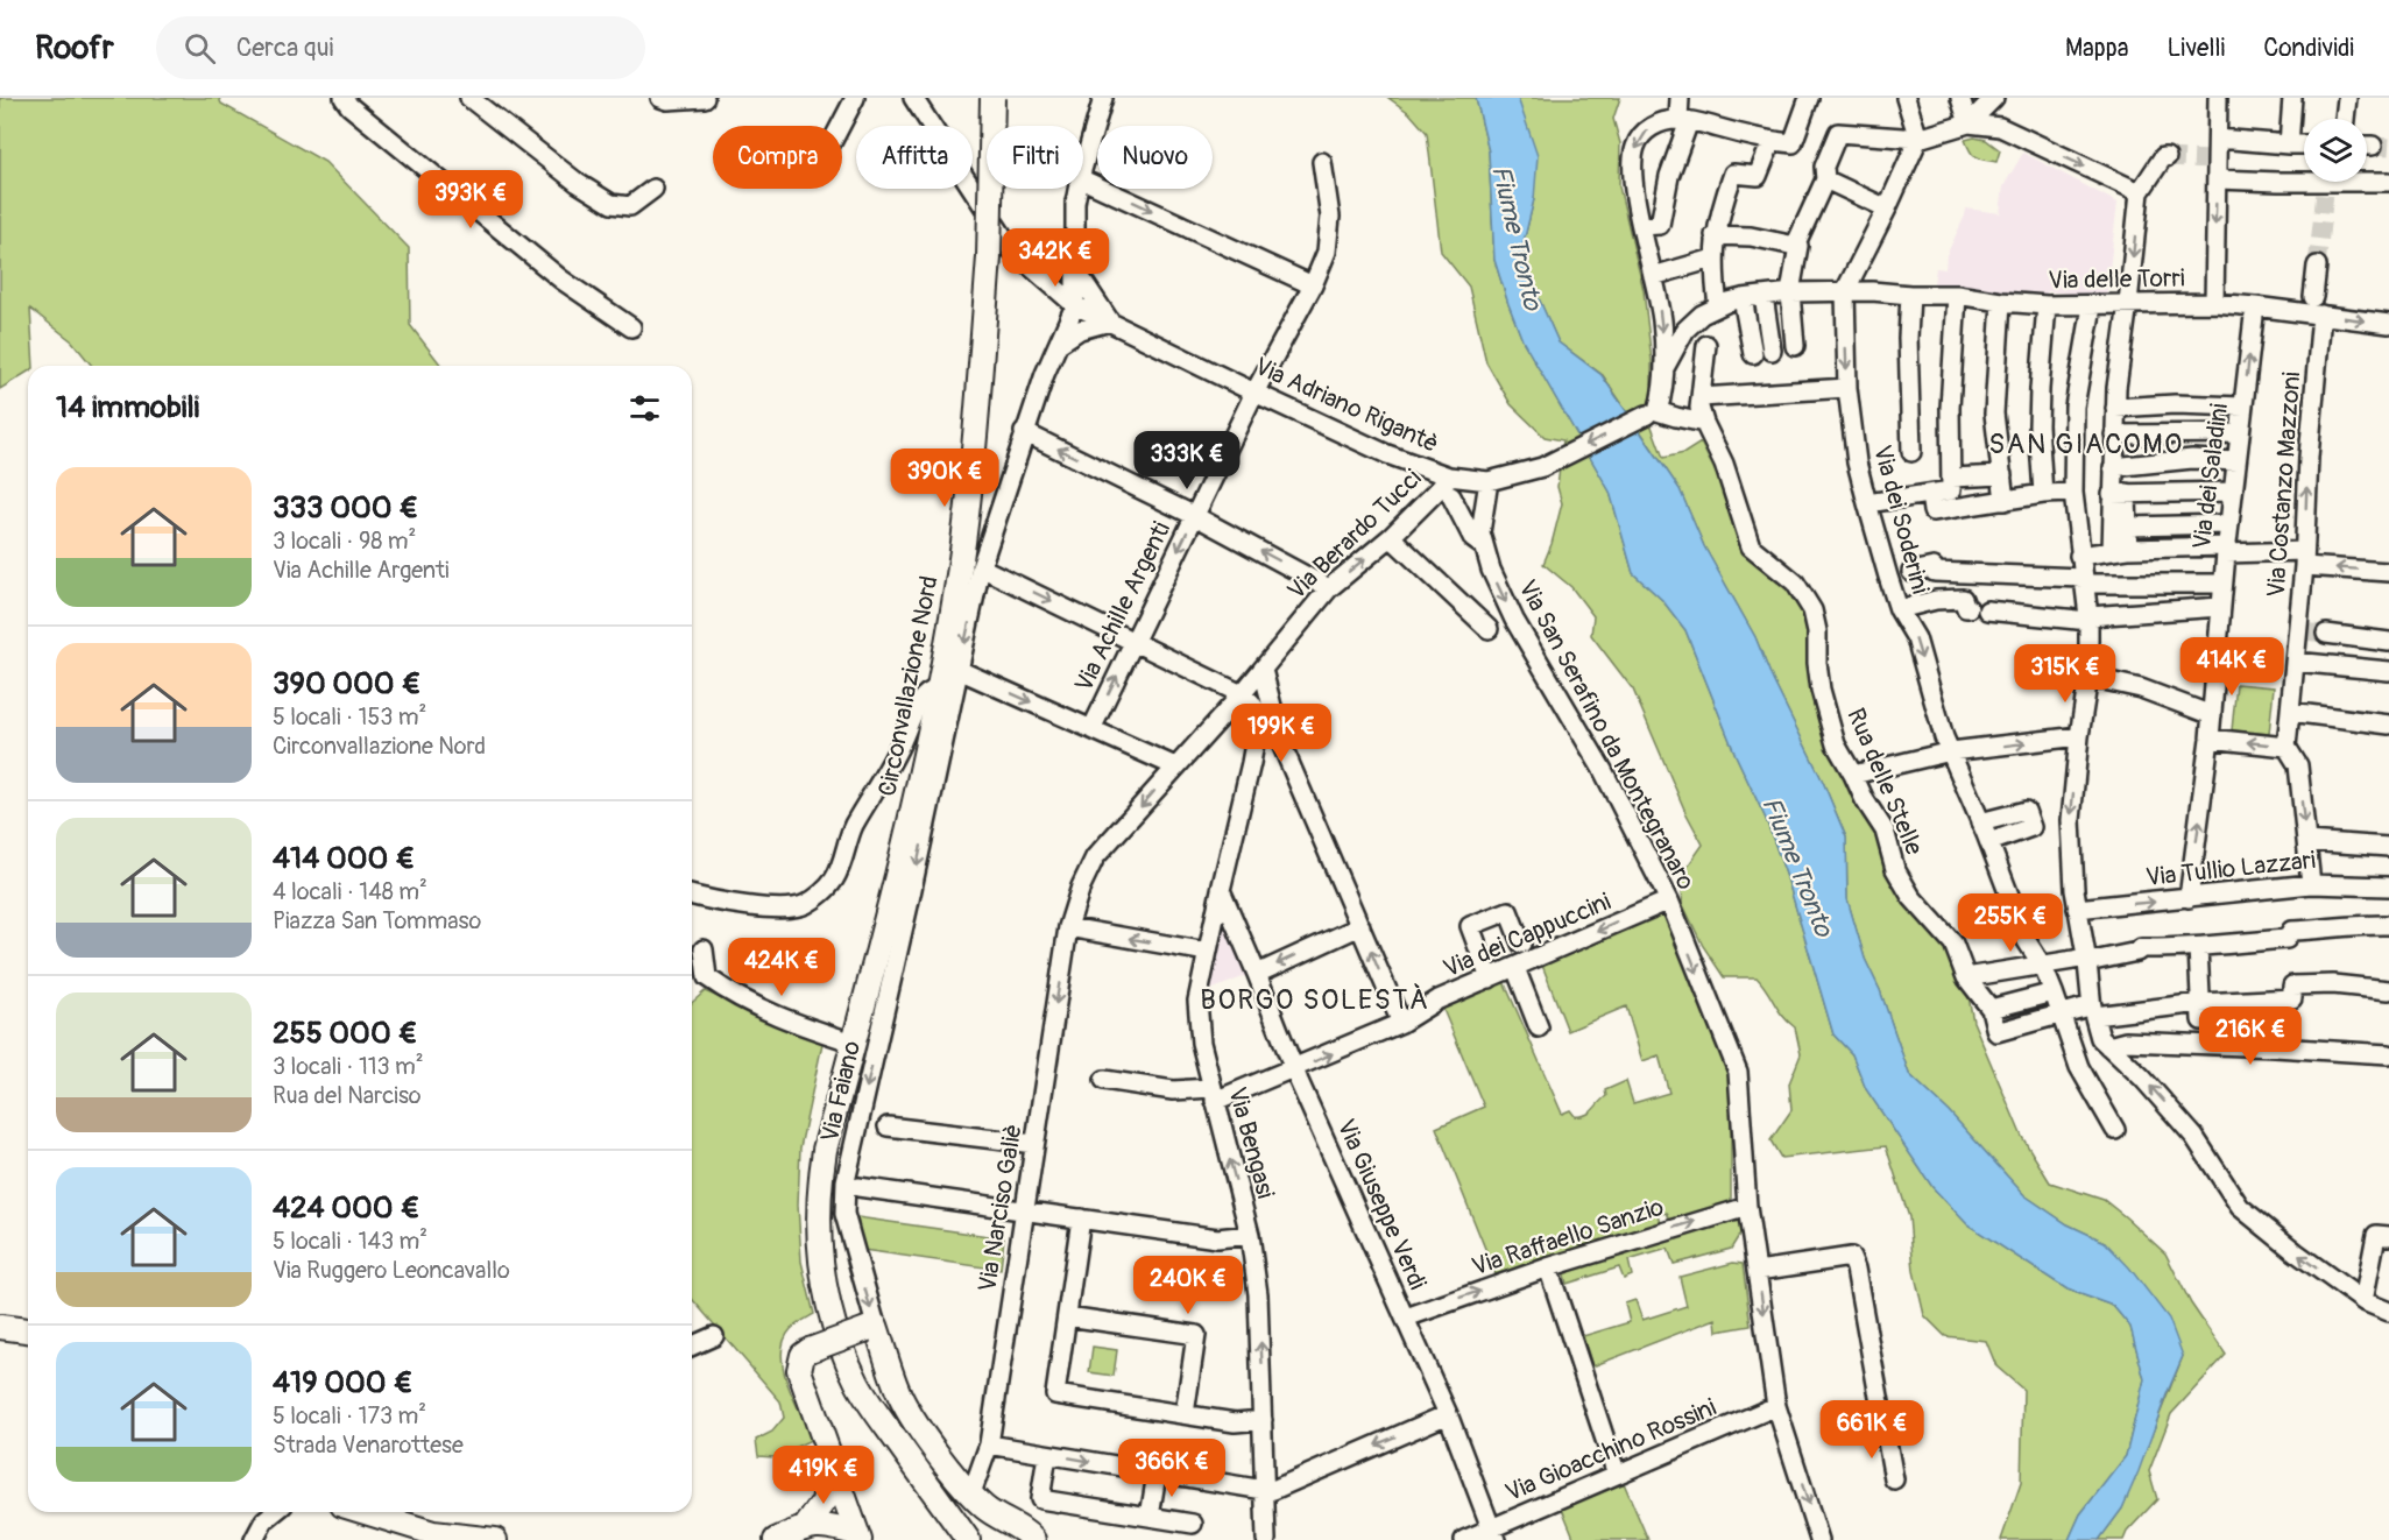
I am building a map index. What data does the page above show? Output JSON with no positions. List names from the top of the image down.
{
  "streets": {
    "main road": ["Circonvallazione Nord"],
    "street": [
      "Via delle Torri",
      "Via Adriano Rigantè",
      "Via dei Saladini",
      "Via Costanzo Mazzoni",
      "Via dei Soderini",
      "Via Berardo Tucci",
      "Via Achille Argenti",
      "Via San Serafino da Montegranaro",
      "Rua delle Stelle",
      "Via Tullio Lazzari",
      "Via dei Cappuccini",
      "Via Faiano",
      "Via Bengasi",
      "Via Giuseppe Verdi",
      "Via Narciso Galiè",
      "Via Raffaello Sanzio",
      "Via Gioacchino Rossini"
    ]
  },
  "crossings": [
    ["Via delle Torri", "Via dei Saladini"],
    ["Via delle Torri", "Via Costanzo Mazzoni"],
    ["Via delle Torri", "Via dei Soderini"],
    ["Via Adriano Rigantè", "Via Berardo Tucci"],
    ["Via Adriano Rigantè", "Via Achille Argenti"],
    ["Via Adriano Rigantè", "Via San Serafino da Montegranaro"],
    ["Via Adriano Rigantè", "Via Faiano"],
    ["Via dei Saladini", "Via Tullio Lazzari"],
    ["Via dei Soderini", "Rua delle Stelle"],
    ["Via Berardo Tucci", "Via Bengasi"],
    ["Via Berardo Tucci", "Via Narciso Galiè"],
    ["Via San Serafino da Montegranaro", "Via dei Cappuccini"],
    ["Via San Serafino da Montegranaro", "Via Raffaello Sanzio"],
    ["Via San Serafino da Montegranaro", "Via Gioacchino Rossini"],
    ["Via dei Cappuccini", "Via Bengasi"],
    ["Via dei Cappuccini", "Via Giuseppe Verdi"],
    ["Via Bengasi", "Via Giuseppe Verdi"],
    ["Via Giuseppe Verdi", "Via Raffaello Sanzio"],
    ["Via Giuseppe Verdi", "Via Gioacchino Rossini"]
  ],
  "one_way": [
    "Via Costanzo Mazzoni",
    "Via San Serafino da Montegranaro",
    "Via Faiano",
    "Via Bengasi",
    "Via Narciso Galiè",
    "Via Raffaello Sanzio"
  ],
  "districts": ["SAN GIACOMO", "BORGO SOLESTÀ"],
  "water": ["Fiume Tronto"],
  "page": {
    "header": "Roofr",
    "search": "Cerca qui",
    "nav": ["Mappa", "Livelli", "Condividi"],
    "chip": [
      "Compra",
      "Affitta",
      "Filtri",
      "Nuovo"
    ],
    "price": [
      "393K €",
      "342K €",
      "333K €",
      "390K €",
      "414K €",
      "315K €",
      "199K €",
      "255K €",
      "424K €",
      "216K €",
      "240K €",
      "661K €",
      "366K €",
      "419K €"
    ],
    "heading": "14 immobili",
    "list": [
      {
        "name": "333 000 €",
        "note": "3 locali · 98 m² · Via Achille Argenti"
      },
      {
        "name": "390 000 €",
        "note": "5 locali · 153 m² · Circonvallazione Nord"
      },
      {
        "name": "414 000 €",
        "note": "4 locali · 148 m² · Piazza San Tommaso"
      },
      {
        "name": "255 000 €",
        "note": "3 locali · 113 m² · Rua del Narciso"
      },
      {
        "name": "424 000 €",
        "note": "5 locali · 143 m² · Via Ruggero Leoncavallo"
      },
      {
        "name": "419 000 €",
        "note": "5 locali · 173 m² · Strada Venarottese"
      }
    ]
  }
}
